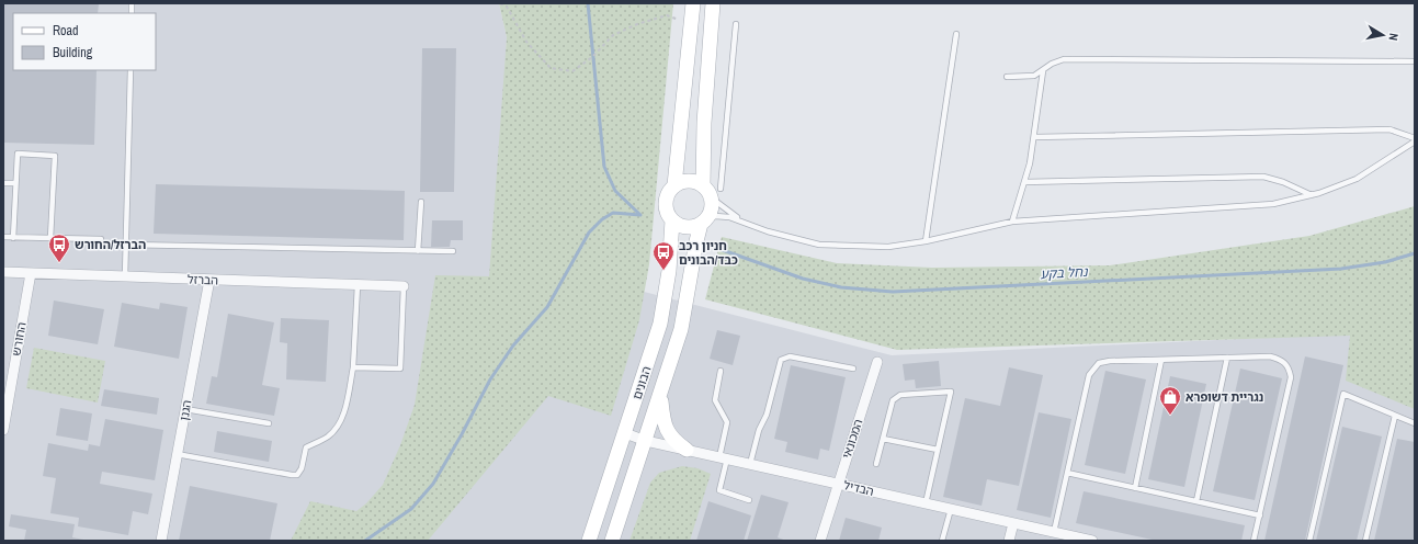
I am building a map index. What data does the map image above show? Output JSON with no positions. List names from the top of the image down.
{
  "streets": {
    "street": [
      "הברזל",
      "החורש",
      "הבונים",
      "הגנן",
      "המכונאי",
      "הבדיל"
    ]
  },
  "crossings": [
    ["הברזל", "החורש"],
    ["הברזל", "הגנן"],
    ["הבונים", "הבדיל"],
    ["המכונאי", "הבדיל"]
  ],
  "water": ["נחל בקע"],
  "places": {
    "bus stop": ["הברזל/החורש", "חניון רכב כבד/הבונים"],
    "shop": ["נגריית דשופרא"]
  },
  "legend": ["Road", "Building"],
  "north": "right"
}
